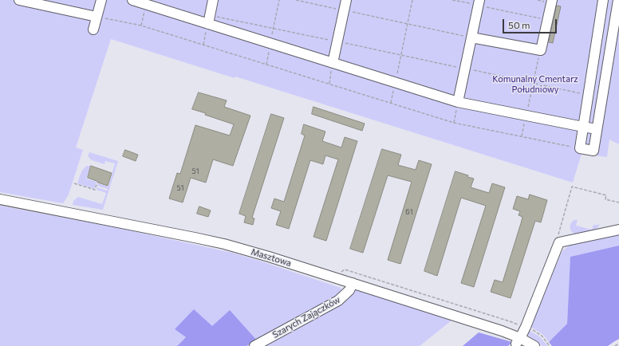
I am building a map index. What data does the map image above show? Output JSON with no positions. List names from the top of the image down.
{
  "streets": {
    "street": ["Masztowa", "Szarych Zajączków"]
  },
  "crossings": [
    ["Masztowa", "Szarych Zajączków"]
  ],
  "parks": ["Komunalny Cmentarz Południowy"],
  "house_numbers": ["51", "51", "61"],
  "scale_bar": "50 m"
}
